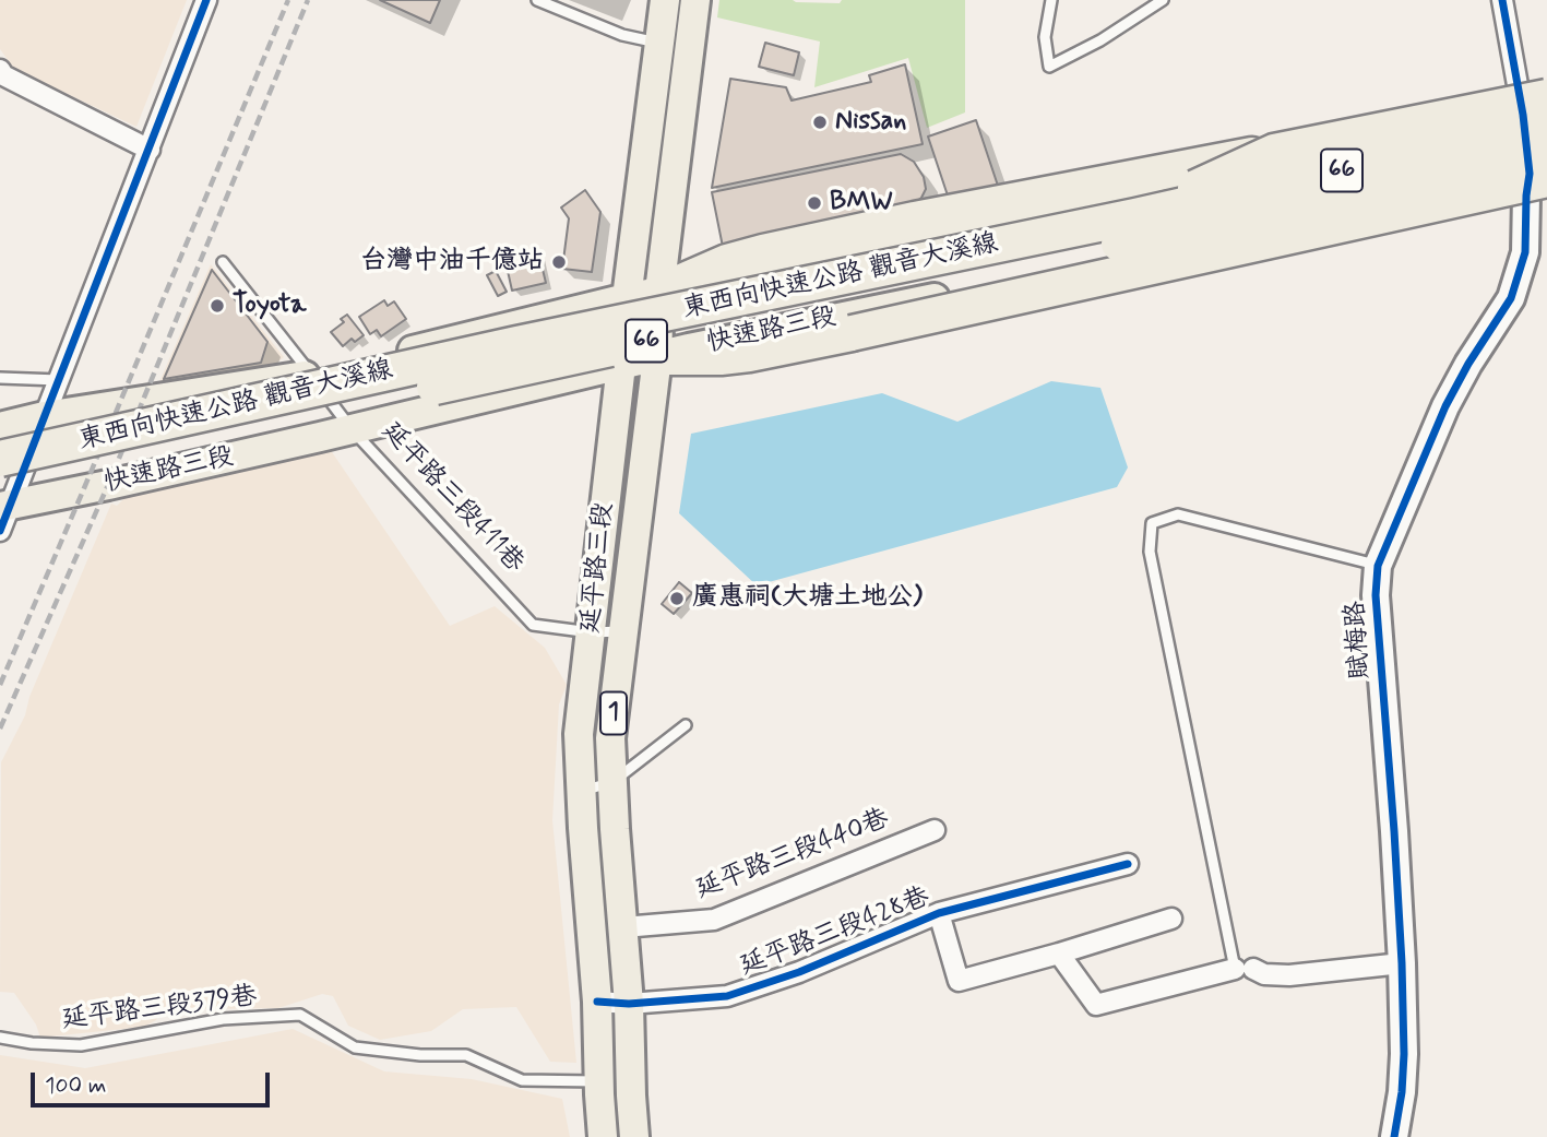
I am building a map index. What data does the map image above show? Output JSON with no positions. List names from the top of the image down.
{
  "streets": {
    "highway": ["66", "東西向快速公路 觀音大溪線"],
    "main road": ["快速路三段", "延平路三段", "1"],
    "street": ["賦梅路", "延平路三段440巷", "延平路三段428巷"],
    "lane": ["延平路三段411巷", "延平路三段379巷"]
  },
  "crossings": [
    ["66", "東西向快速公路 觀音大溪線"],
    ["66", "延平路三段411巷"],
    ["66", "延平路三段"],
    ["東西向快速公路 觀音大溪線", "快速路三段"],
    ["東西向快速公路 觀音大溪線", "賦梅路"],
    ["快速路三段", "延平路三段411巷"],
    ["快速路三段", "延平路三段"],
    ["快速路三段", "賦梅路"],
    ["延平路三段411巷", "延平路三段"],
    ["延平路三段", "延平路三段440巷"],
    ["延平路三段", "延平路三段428巷"],
    ["延平路三段", "延平路三段379巷"]
  ],
  "places": [
    "Nissan",
    "BMW",
    "台灣中油千億站",
    "Toyota",
    "廣惠祠(大塘土地公)"
  ],
  "scale_bar": "100 m"
}
